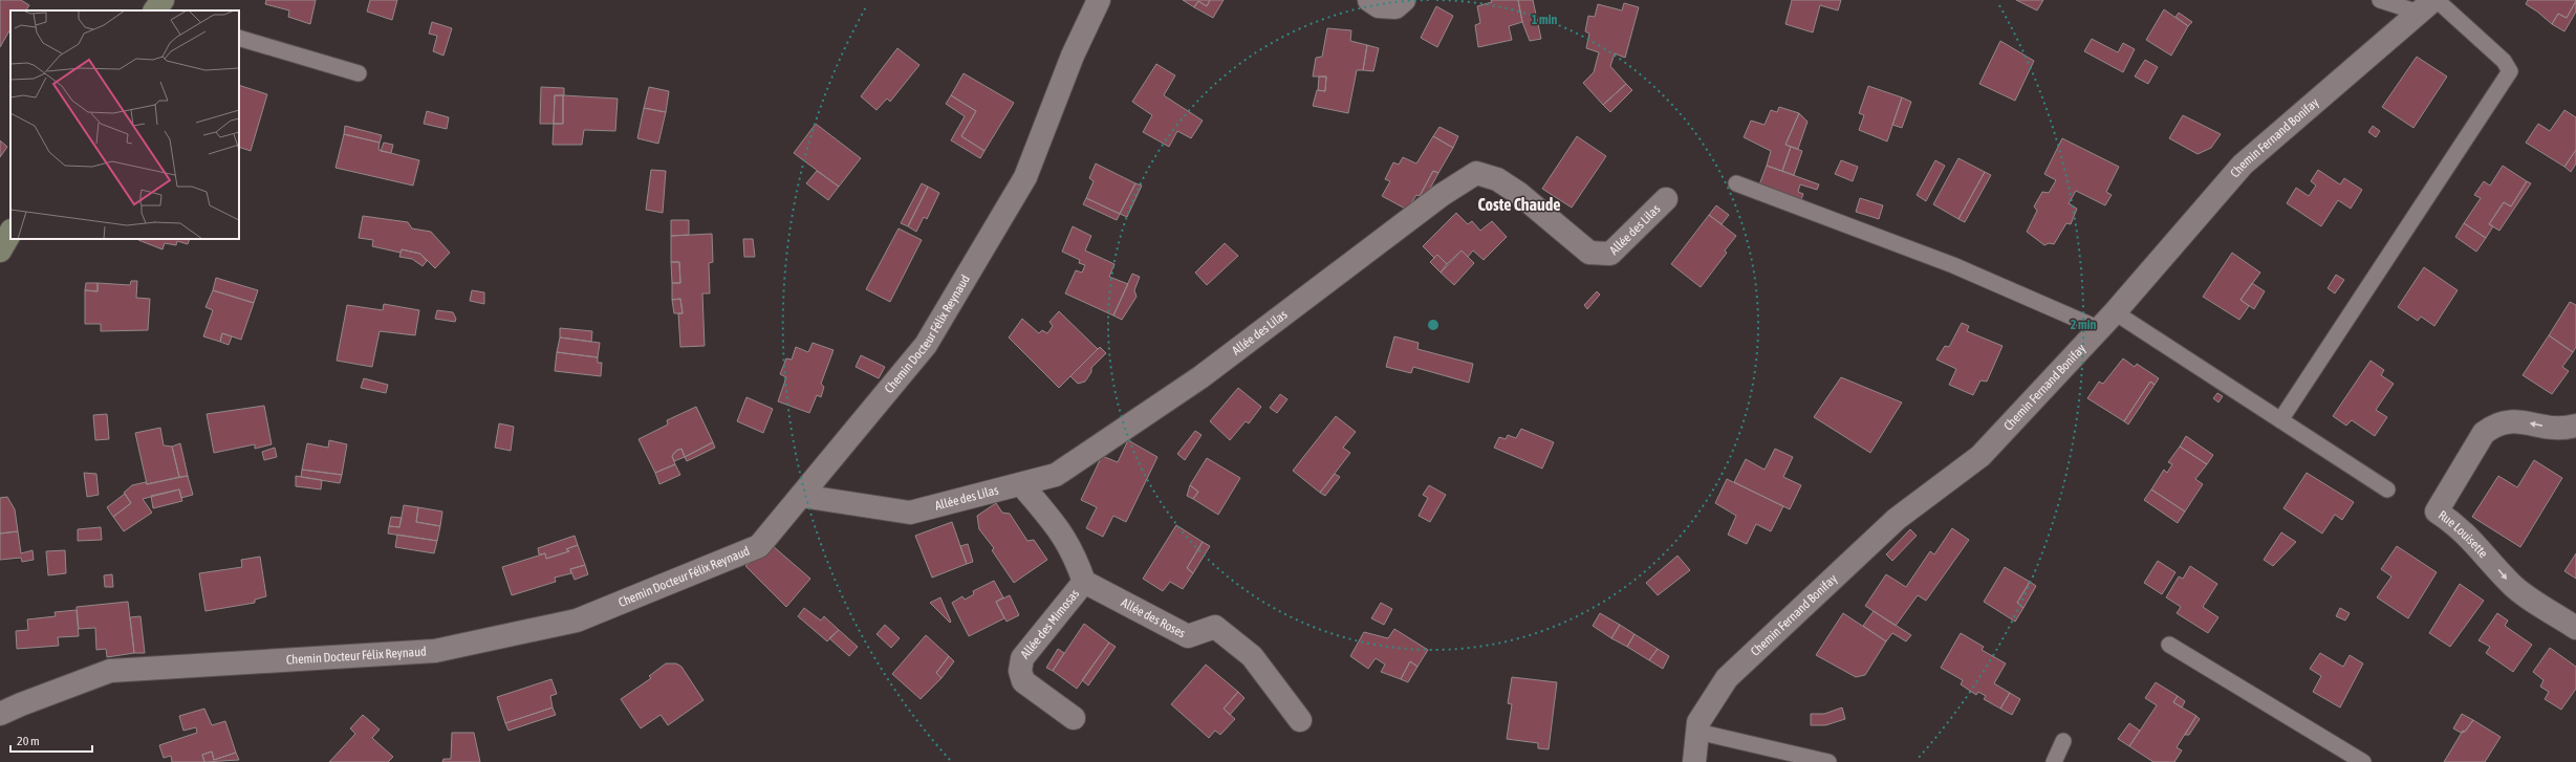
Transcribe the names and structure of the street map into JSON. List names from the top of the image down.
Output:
{
  "streets": {
    "street": [
      "Chemin Fernand Bonifay",
      "Allée des Lilas",
      "Chemin Docteur Félix Reynaud",
      "Rue Louisette",
      "Allée des Roses",
      "Allée des Mimosas"
    ]
  },
  "crossings": [
    ["Allée des Lilas", "Chemin Docteur Félix Reynaud"],
    ["Allée des Roses", "Allée des Mimosas"]
  ],
  "districts": ["Coste Chaude"],
  "scale_bar": "20 m",
  "rings": ["1 min", "2 min"]
}
